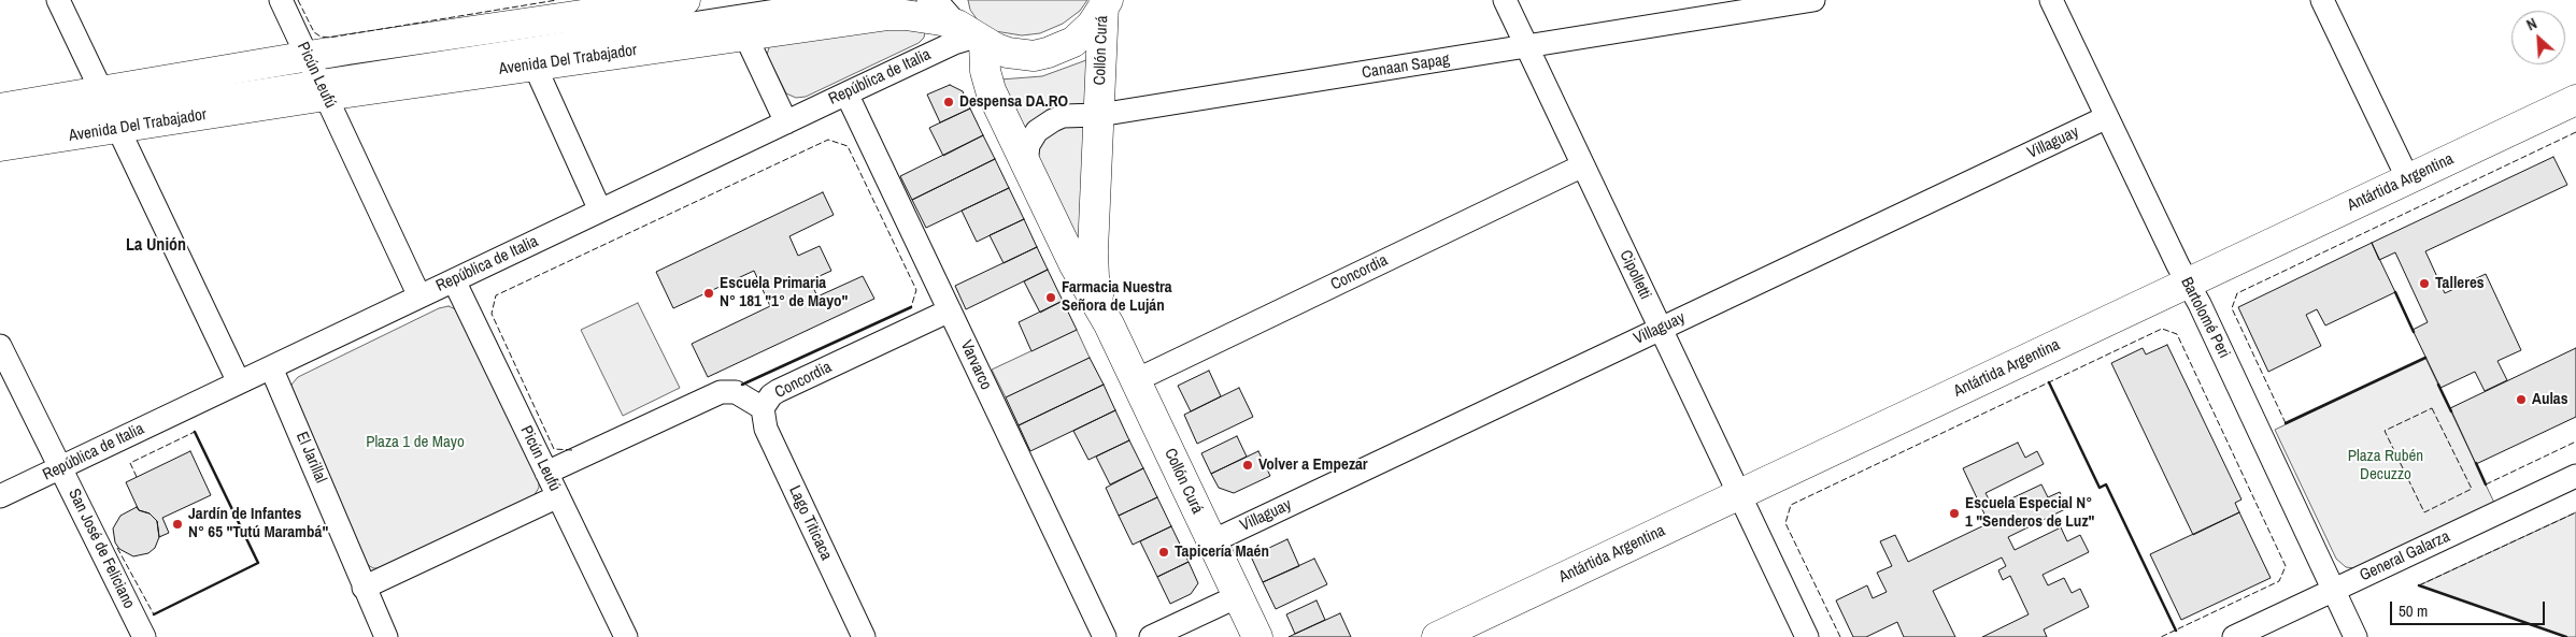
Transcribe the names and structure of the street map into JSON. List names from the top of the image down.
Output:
{
  "streets": {
    "main road": ["Collón Curá", "Avenida Del Trabajador", "Antártida Argentina"],
    "street": [
      "Canaan Sapag",
      "Picún Leufú",
      "República de Italia",
      "Villaguay",
      "Concordia",
      "Cipolletti",
      "Bartolomé Peri",
      "Varvarco",
      "El Jarillal",
      "Lago Titicaca",
      "San José de Feliciano",
      "General Galarza"
    ]
  },
  "crossings": [
    ["Collón Curá", "Avenida Del Trabajador"],
    ["Collón Curá", "Canaan Sapag"],
    ["Collón Curá", "República de Italia"],
    ["Collón Curá", "Villaguay"],
    ["Collón Curá", "Concordia"],
    ["Avenida Del Trabajador", "Picún Leufú"],
    ["Avenida Del Trabajador", "República de Italia"],
    ["Canaan Sapag", "Cipolletti"],
    ["Picún Leufú", "República de Italia"],
    ["Picún Leufú", "Concordia"],
    ["República de Italia", "Varvarco"],
    ["República de Italia", "El Jarillal"],
    ["República de Italia", "San José de Feliciano"],
    ["Villaguay", "Cipolletti"],
    ["Villaguay", "Bartolomé Peri"],
    ["Antártida Argentina", "Cipolletti"],
    ["Antártida Argentina", "Bartolomé Peri"],
    ["Concordia", "Cipolletti"],
    ["Concordia", "Varvarco"],
    ["Concordia", "Lago Titicaca"],
    ["Bartolomé Peri", "General Galarza"]
  ],
  "districts": ["La Unión"],
  "parks": ["Plaza 1 de Mayo", "Plaza Rubén Decuzzo"],
  "places": [
    "Despensa DA.RO",
    "Talleres",
    "Escuela Primaria N° 181 \"1° de Mayo\"",
    "Farmacia Nuestra Señora de Luján",
    "Aulas",
    "Volver a Empezar",
    "Escuela Especial N° 1 \"Senderos de Luz\"",
    "Jardín de Infantes N° 65 \"Tutú Marambá\"",
    "Tapicería Maén"
  ],
  "scale_bar": "50 m",
  "north": "top left"
}
